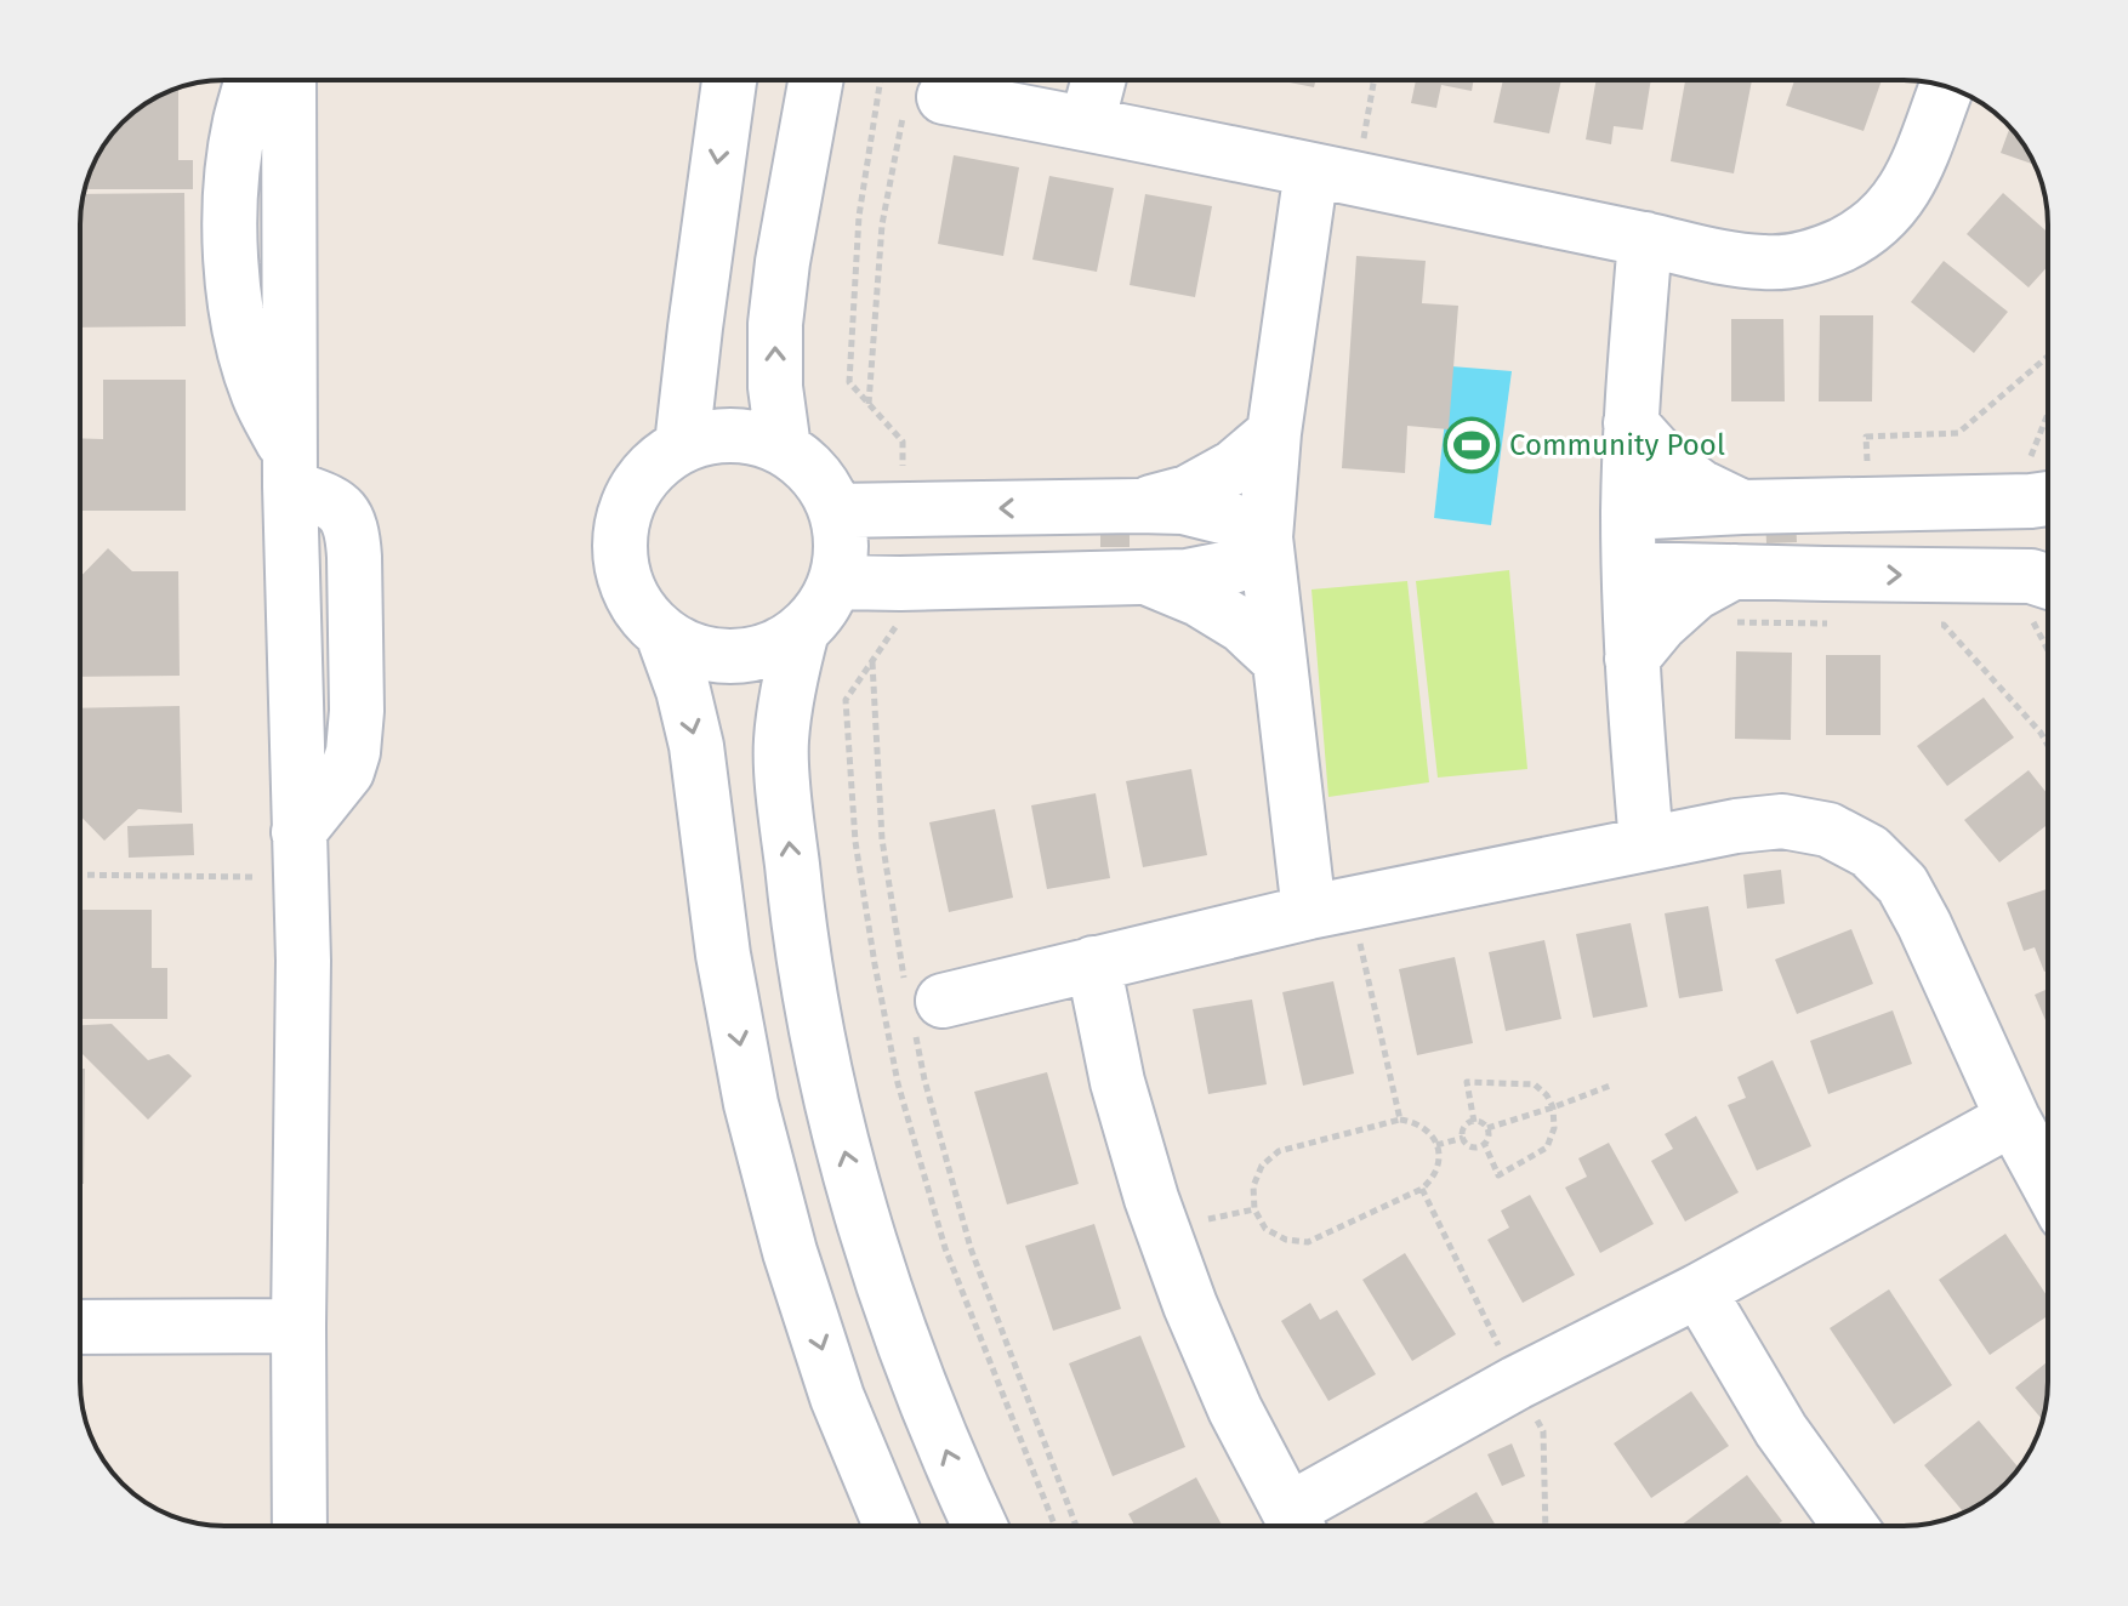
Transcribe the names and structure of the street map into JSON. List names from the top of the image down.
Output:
{
  "places": {
    "sports": ["Community Pool"]
  }
}
